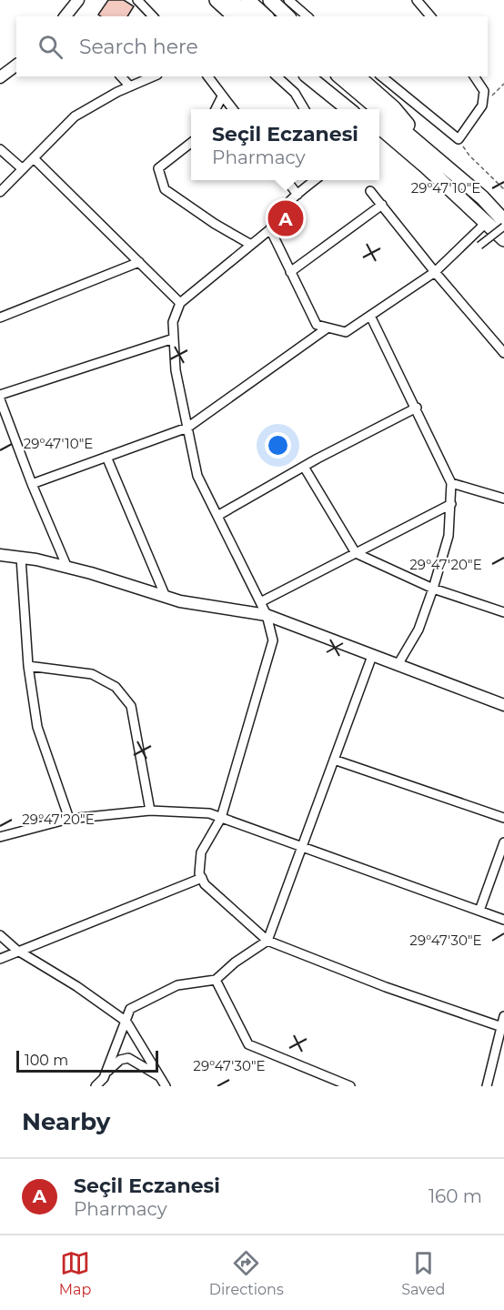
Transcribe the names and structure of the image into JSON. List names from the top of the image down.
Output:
{
  "scale_bar": "100 m",
  "page": {
    "search": "Search here",
    "popup": ["Seçil Eczanesi", "Pharmacy"],
    "pins": "A",
    "scale": "100 m",
    "heading": "Nearby",
    "list": [
      {
        "mark": "A",
        "name": "Seçil Eczanesi",
        "note": "Pharmacy",
        "value": "160 m"
      }
    ],
    "nav": ["Map", "Directions", "Saved"]
  },
  "coordinates": ["29°47'10\"E", "29°47'20\"E", "29°47'30\"E"]
}
